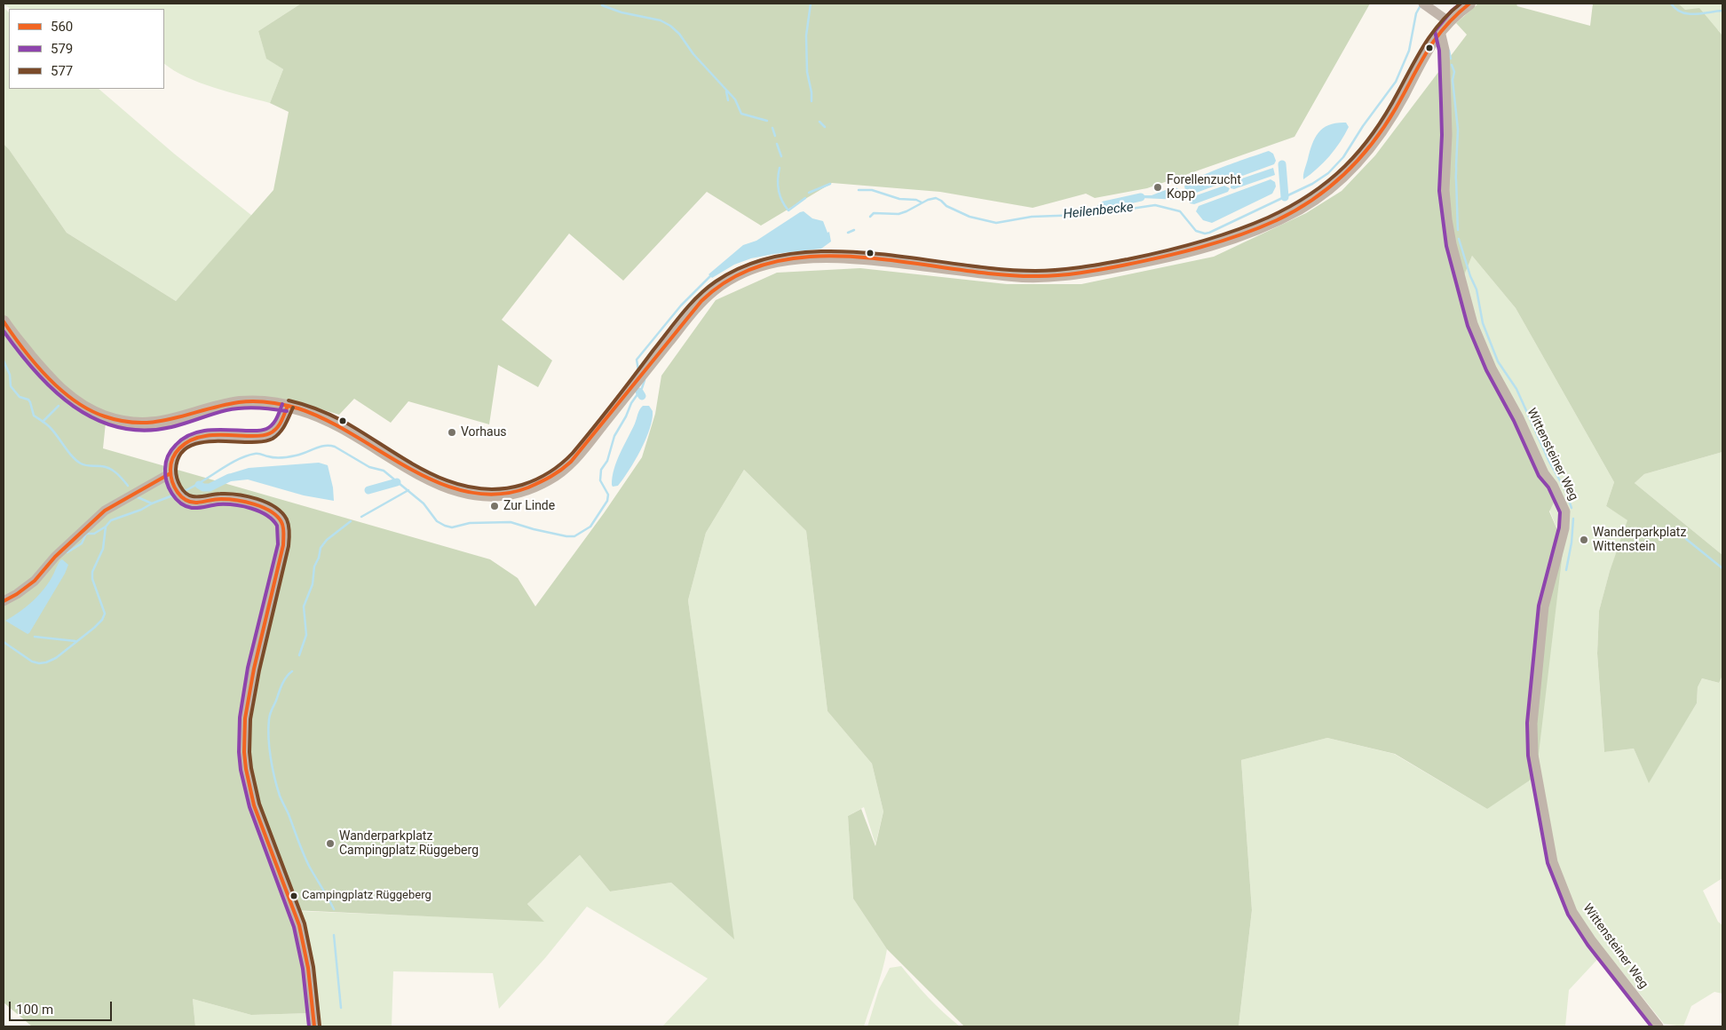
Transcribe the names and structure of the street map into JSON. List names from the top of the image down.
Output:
{
  "streets": {
    "street": ["Wittensteiner Weg"]
  },
  "water": ["Heilenbecke"],
  "places": [
    "Forellenzucht Kopp",
    "Vorhaus",
    "Zur Linde",
    "Wanderparkplatz Wittenstein",
    "Wanderparkplatz Campingplatz Rüggeberg",
    "Campingplatz Rüggeberg"
  ],
  "lines": ["transit line 560", "transit line 579", "transit line 577"],
  "legend": ["560", "579", "577"],
  "scale_bar": "100 m"
}
